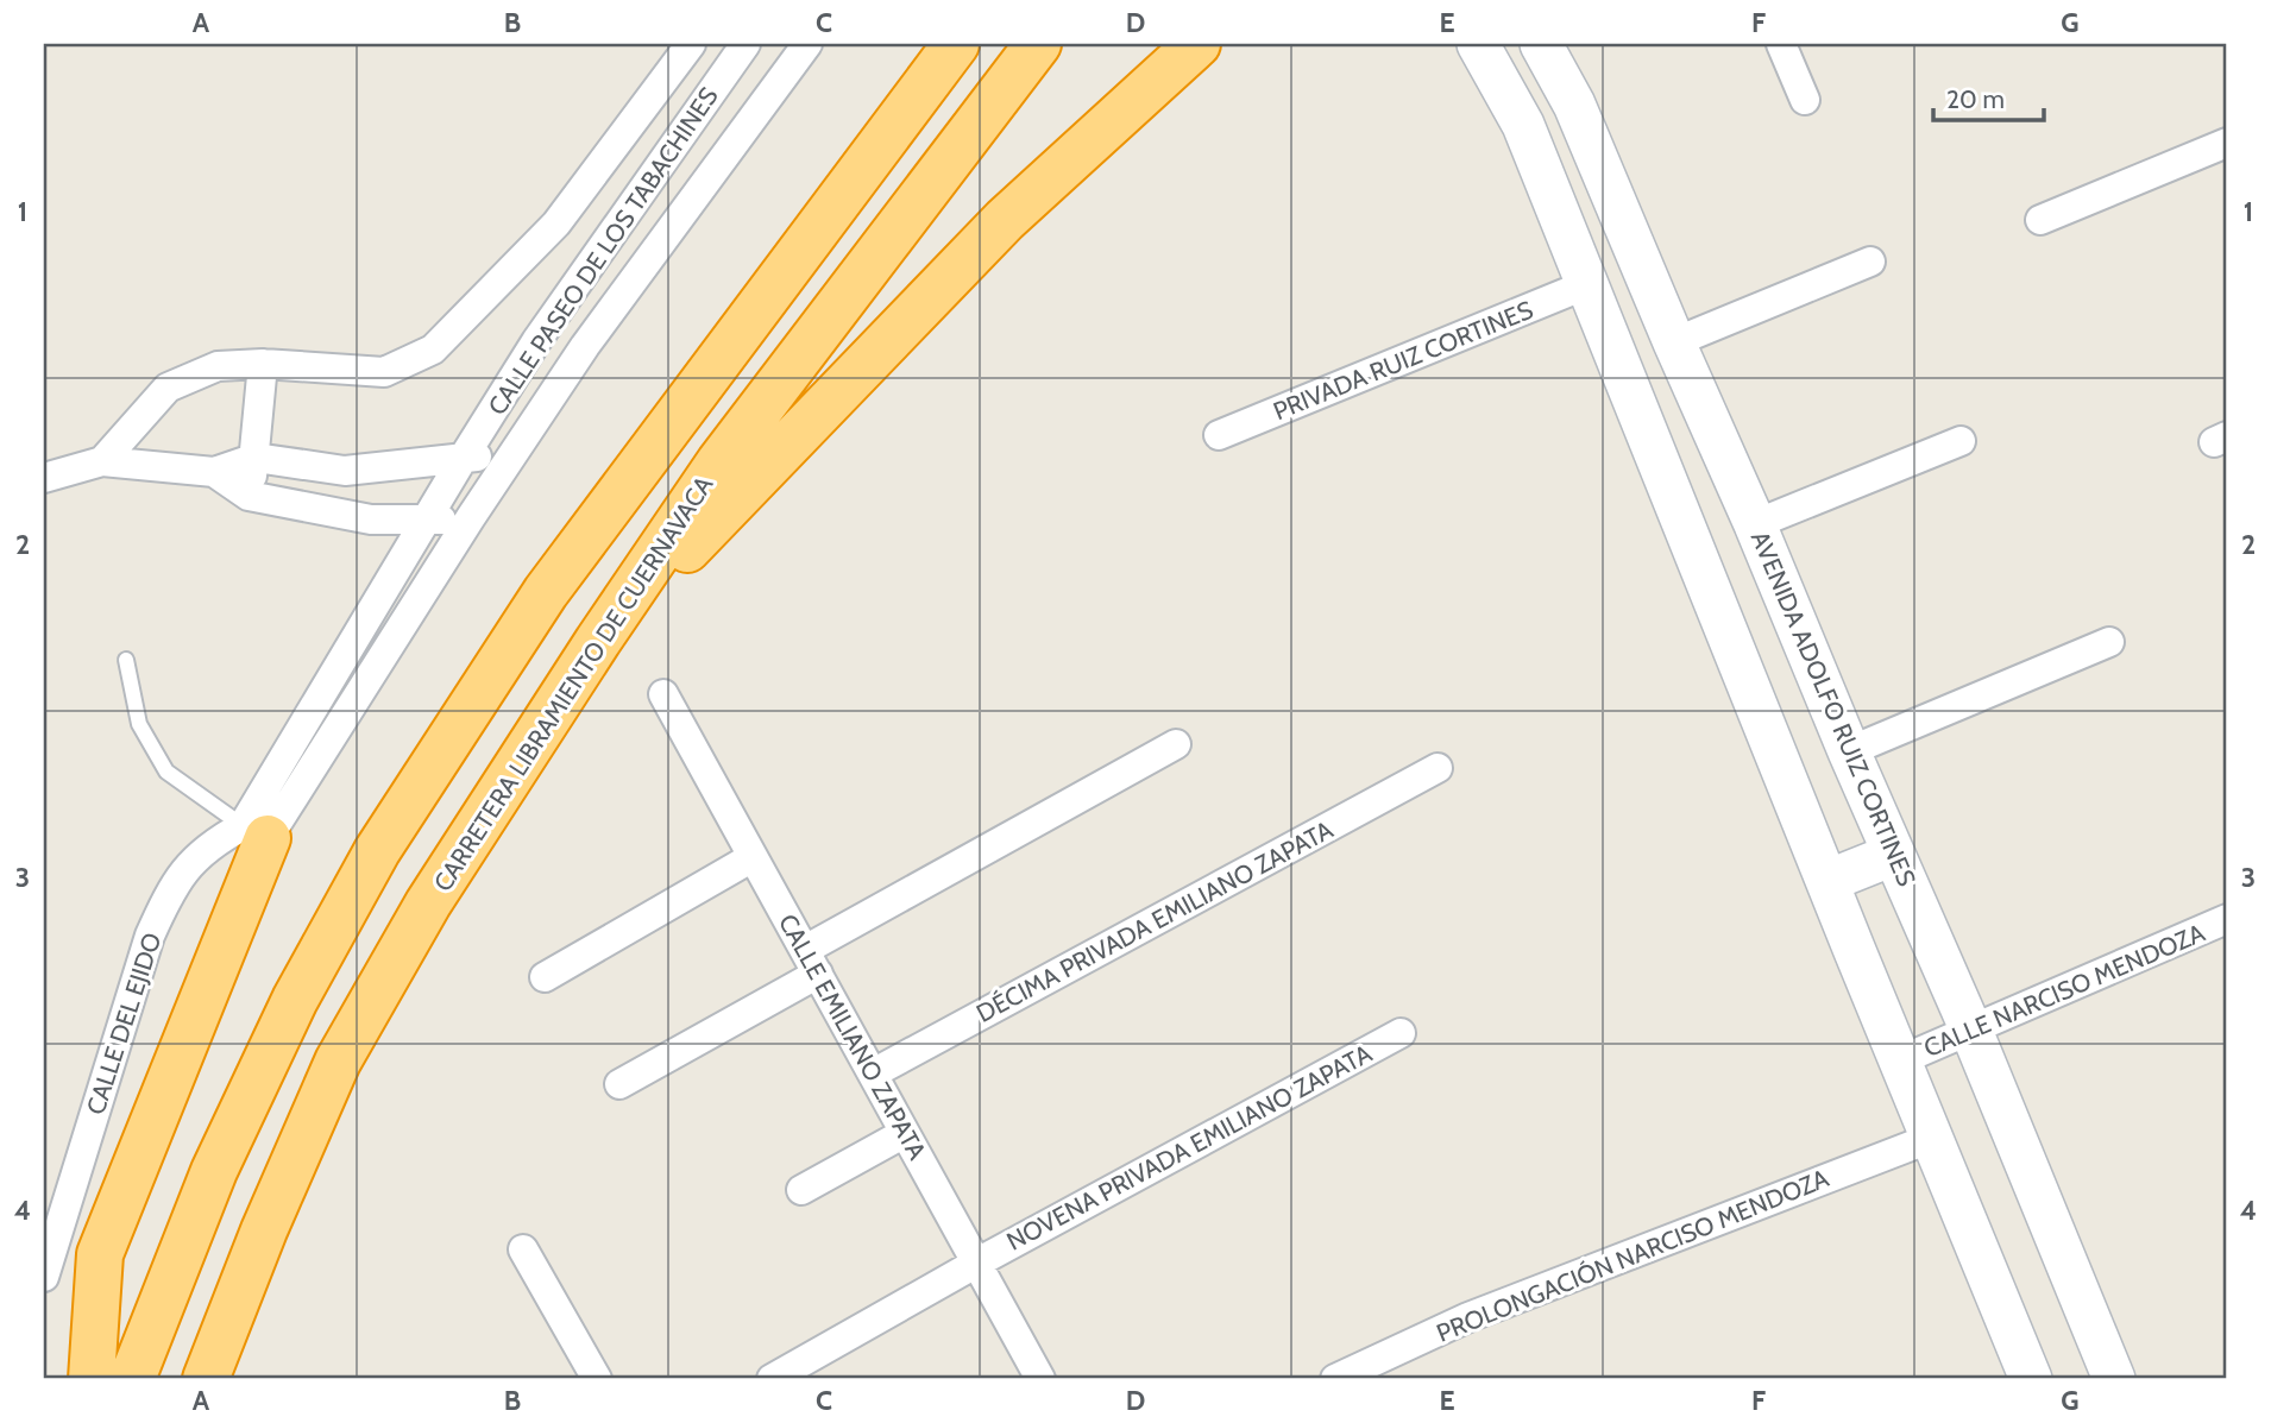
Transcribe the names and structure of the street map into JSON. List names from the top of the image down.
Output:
{
  "streets": {
    "highway": ["CARRETERA LIBRAMIENTO DE CUERNAVACA"],
    "street": [
      "CALLE PASEO DE LOS TABACHINES",
      "PRIVADA RUIZ CORTINES",
      "AVENIDA ADOLFO RUIZ CORTINES",
      "DÉCIMA PRIVADA EMILIANO ZAPATA",
      "CALLE NARCISO MENDOZA",
      "CALLE DEL EJIDO",
      "CALLE EMILIANO ZAPATA",
      "NOVENA PRIVADA EMILIANO ZAPATA",
      "PROLONGACIÓN NARCISO MENDOZA"
    ]
  },
  "crossings": [
    ["CALLE PASEO DE LOS TABACHINES", "CALLE DEL EJIDO"],
    ["AVENIDA ADOLFO RUIZ CORTINES", "CALLE NARCISO MENDOZA"],
    ["DÉCIMA PRIVADA EMILIANO ZAPATA", "CALLE EMILIANO ZAPATA"],
    ["CALLE EMILIANO ZAPATA", "NOVENA PRIVADA EMILIANO ZAPATA"]
  ],
  "scale_bar": "20 m",
  "grid": {
    "columns": [
      "A",
      "B",
      "C",
      "D",
      "E",
      "F",
      "G"
    ],
    "rows": [
      "1",
      "2",
      "3",
      "4"
    ]
  }
}
